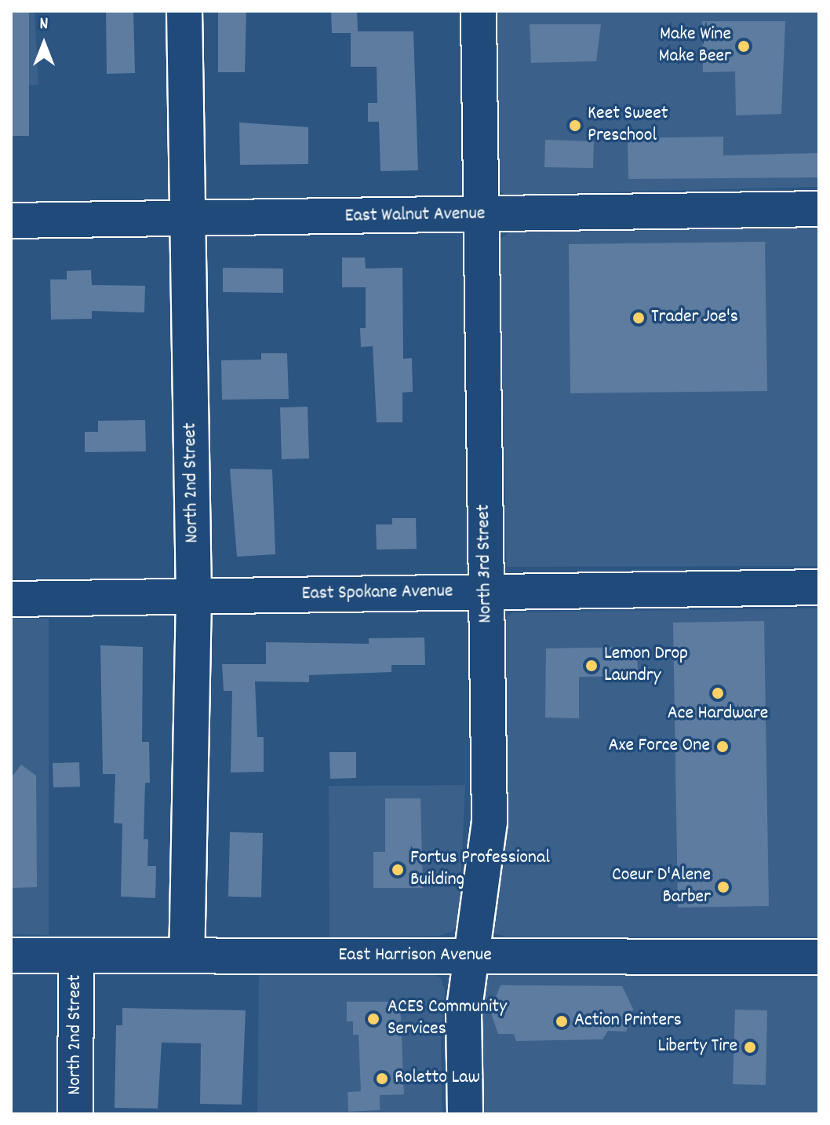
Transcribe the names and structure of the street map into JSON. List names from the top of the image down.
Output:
{
  "streets": {
    "street": [
      "East Walnut Avenue",
      "North 2nd Street",
      "North 3rd Street",
      "East Spokane Avenue",
      "East Harrison Avenue"
    ]
  },
  "crossings": [
    ["East Walnut Avenue", "North 2nd Street"],
    ["East Walnut Avenue", "North 3rd Street"],
    ["North 2nd Street", "East Spokane Avenue"],
    ["North 2nd Street", "East Harrison Avenue"],
    ["North 3rd Street", "East Spokane Avenue"],
    ["North 3rd Street", "East Harrison Avenue"]
  ],
  "places": [
    "Make Wine Make Beer",
    "Keet Sweet Preschool",
    "Trader Joe's",
    "Lemon Drop Laundry",
    "Ace Hardware",
    "Axe Force One",
    "Fortus Professional Building",
    "Coeur D'Alene Barber",
    "ACES Community Services",
    "Action Printers",
    "Liberty Tire",
    "Roletto Law"
  ],
  "north": "top"
}
